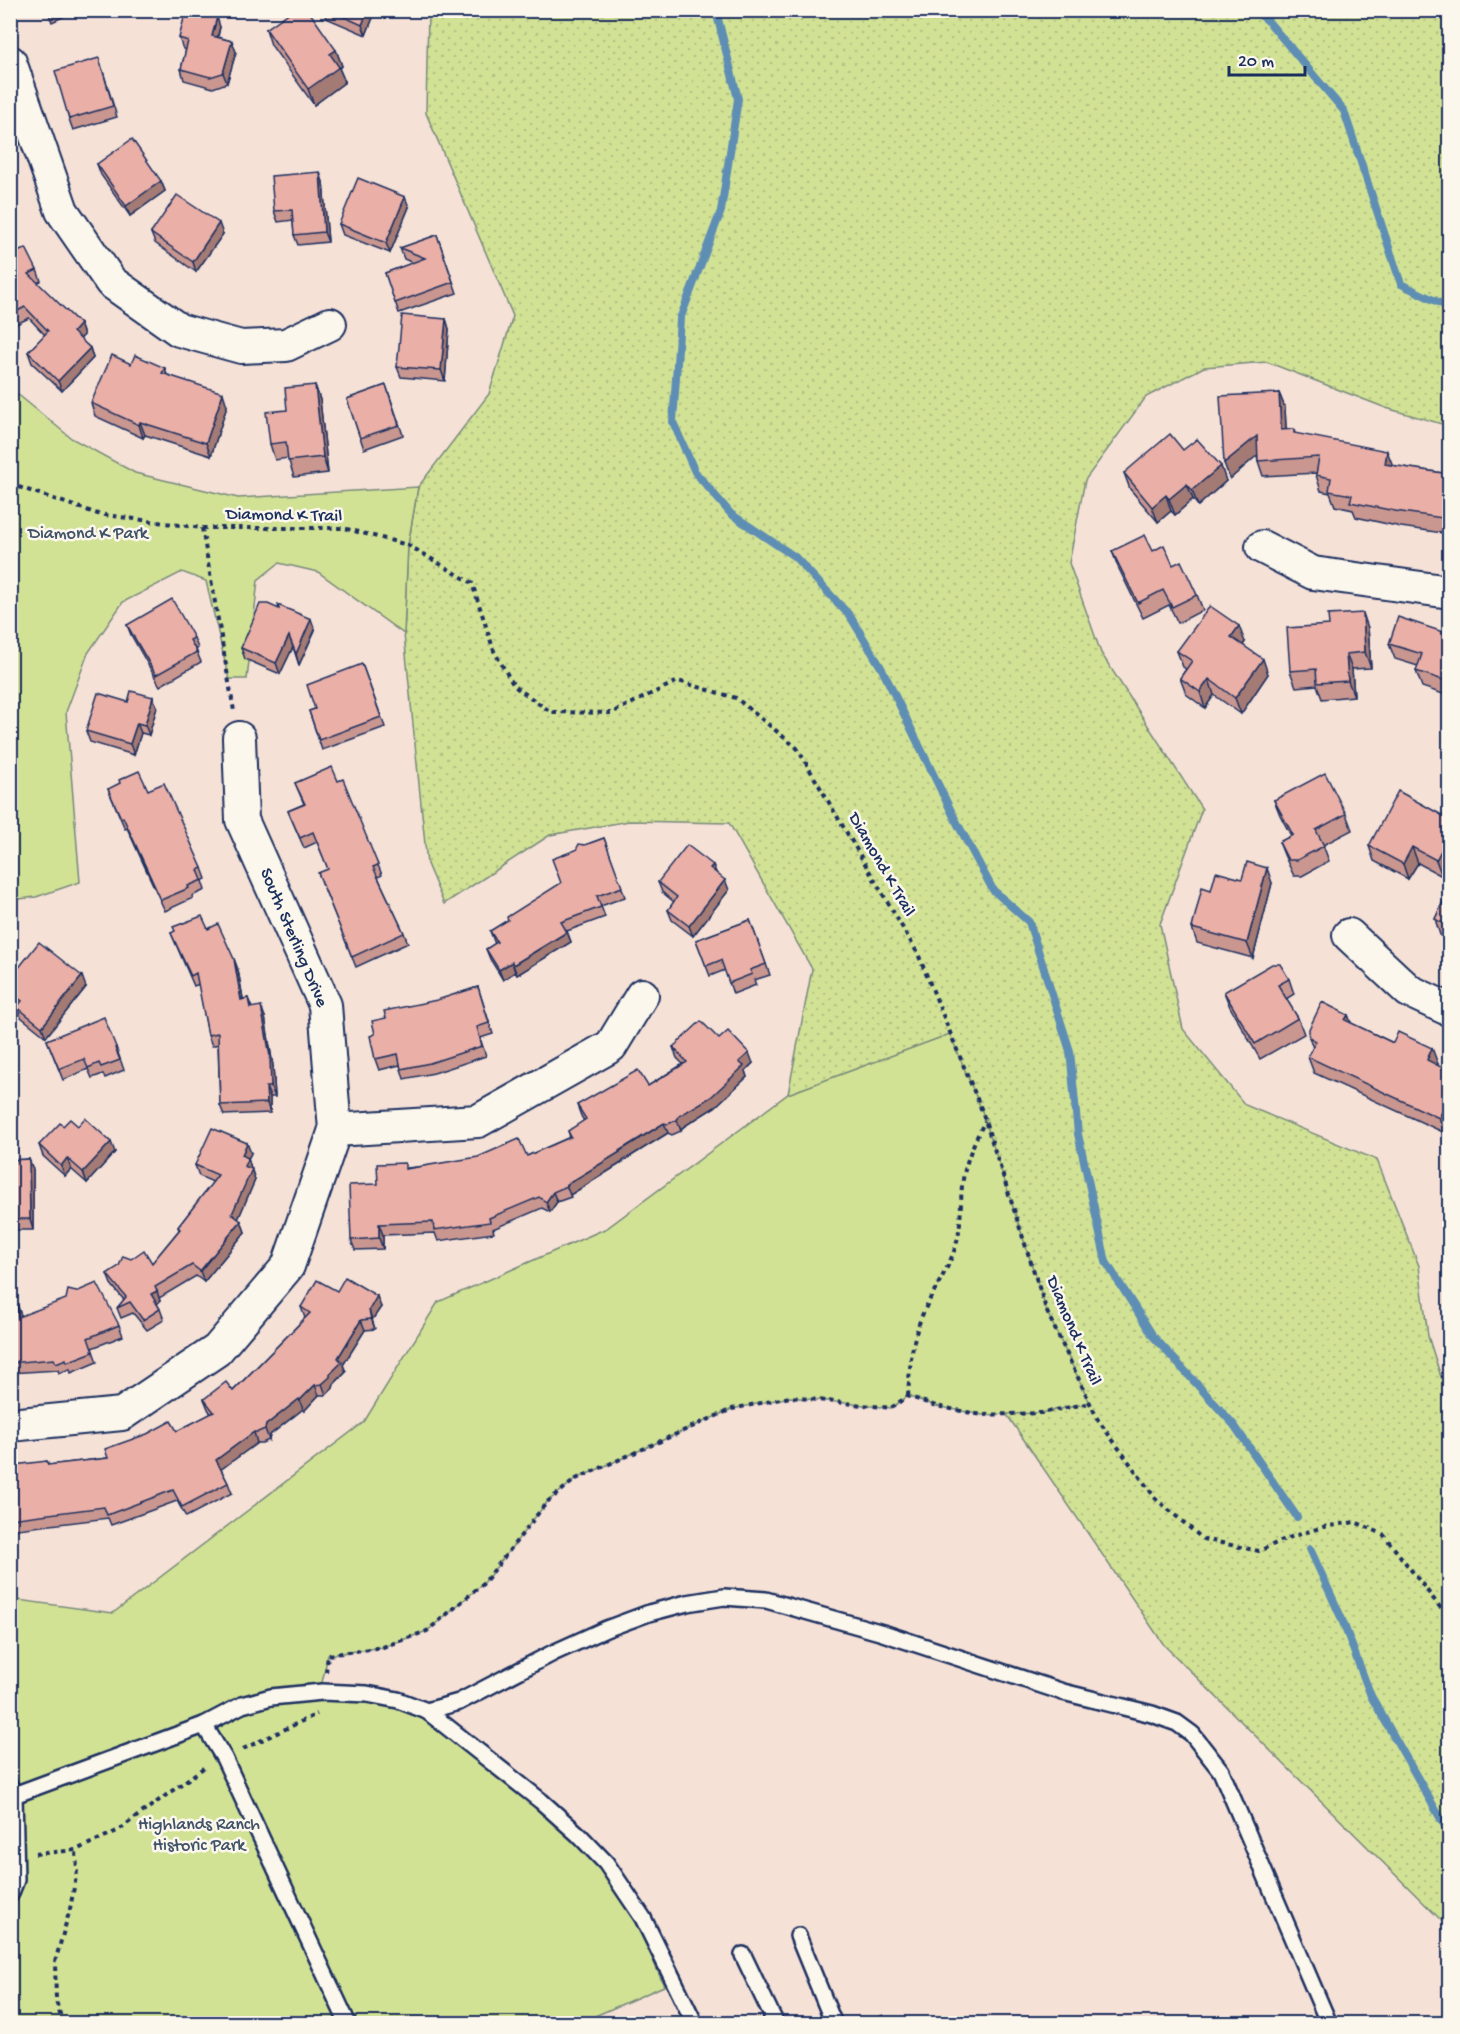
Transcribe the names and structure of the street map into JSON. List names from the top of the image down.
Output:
{
  "streets": {
    "street": ["South Sterling Drive"],
    "path": ["Diamond K Trail"]
  },
  "parks": ["Diamond K Park", "Highlands Ranch Historic Park"],
  "scale_bar": "20 m"
}
